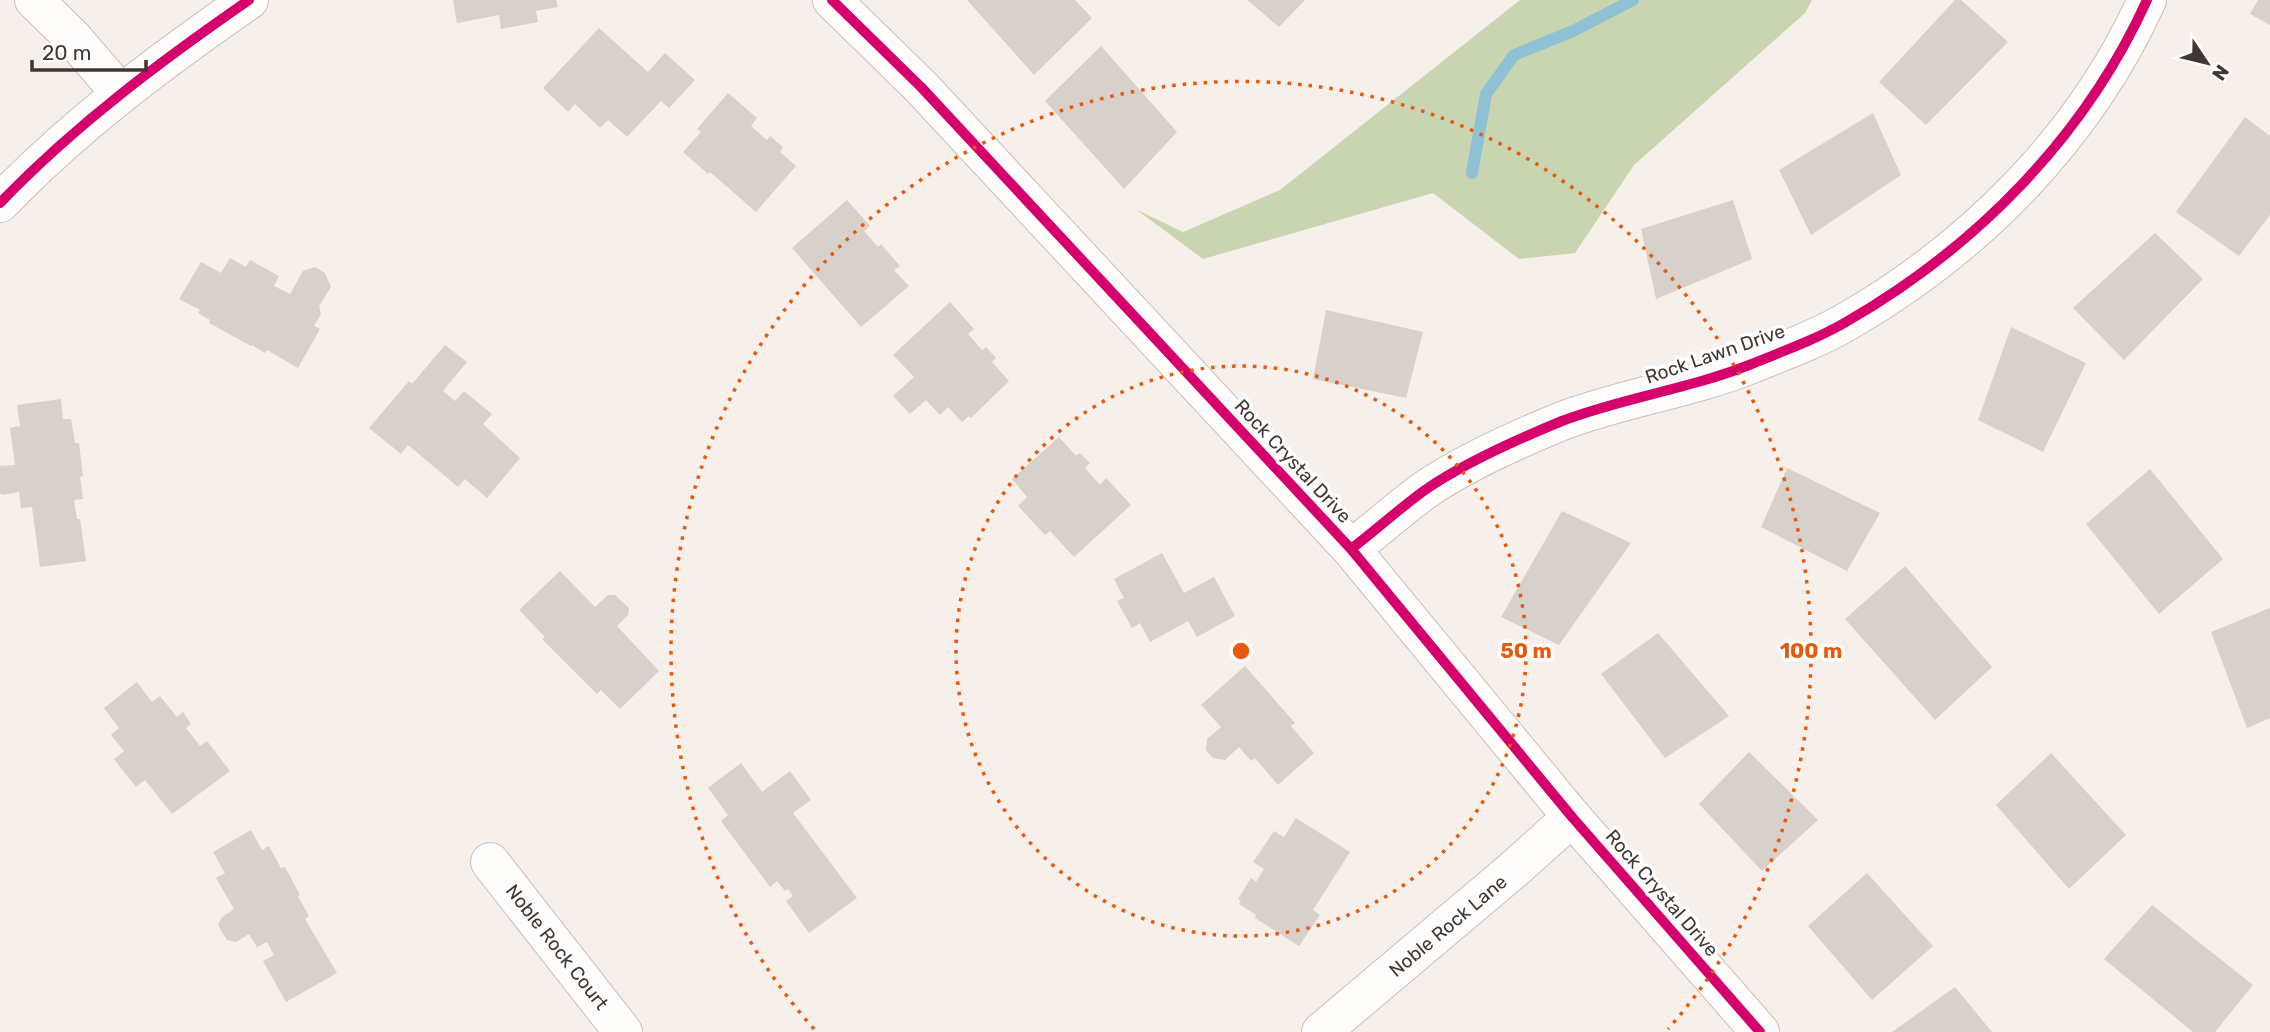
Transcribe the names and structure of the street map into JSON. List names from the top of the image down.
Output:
{
  "streets": {
    "street": [
      "Rock Lawn Drive",
      "Rock Crystal Drive",
      "Noble Rock Lane",
      "Noble Rock Court"
    ]
  },
  "crossings": [
    ["Rock Lawn Drive", "Rock Crystal Drive"],
    ["Rock Crystal Drive", "Noble Rock Lane"]
  ],
  "scale_bar": "20 m",
  "north": "bottom right",
  "rings": ["50 m", "100 m"]
}
